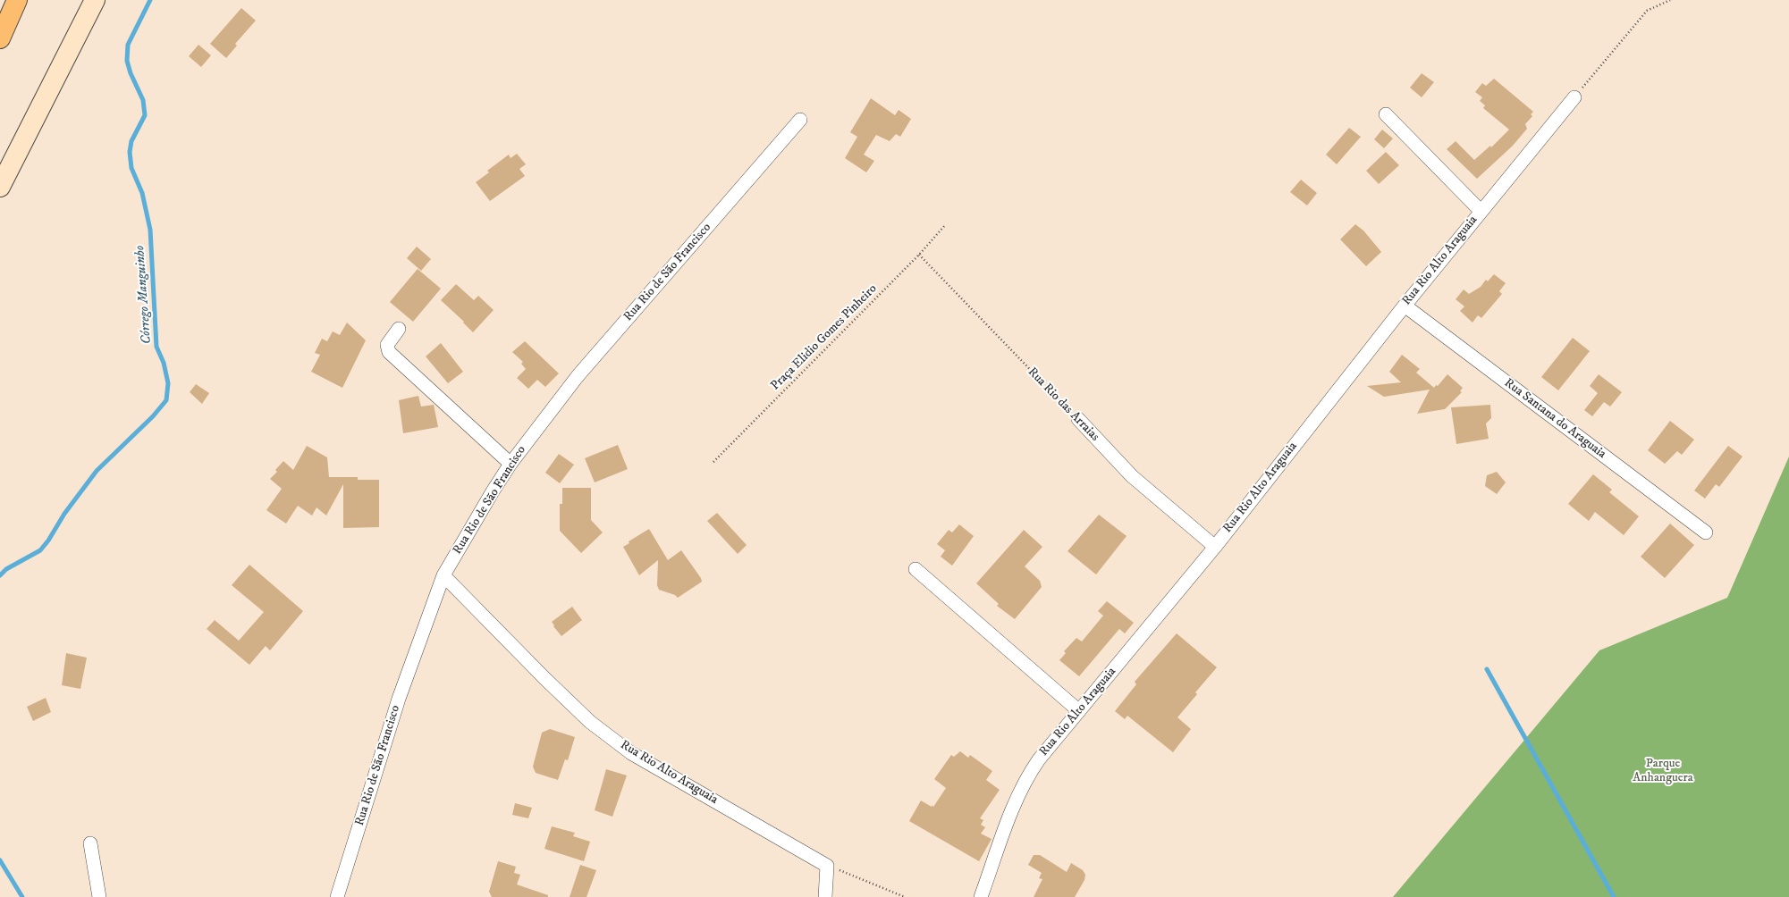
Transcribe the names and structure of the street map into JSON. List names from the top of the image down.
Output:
{
  "streets": {
    "street": [
      "Rua Rio Alto Araguaia",
      "Rua Rio de São Francisco",
      "Rua Rio das Arraias",
      "Rua Santana do Araguaia"
    ],
    "path": ["Praça Elidio Gomes Pinheiro"]
  },
  "crossings": [
    ["Rua Rio Alto Araguaia", "Rua Rio de São Francisco"],
    ["Rua Rio Alto Araguaia", "Rua Rio das Arraias"],
    ["Rua Rio Alto Araguaia", "Rua Santana do Araguaia"],
    ["Praça Elidio Gomes Pinheiro", "Rua Rio das Arraias"]
  ],
  "water": ["Córrego Manguinho"],
  "parks": ["Parque Anhanguera"]
}
